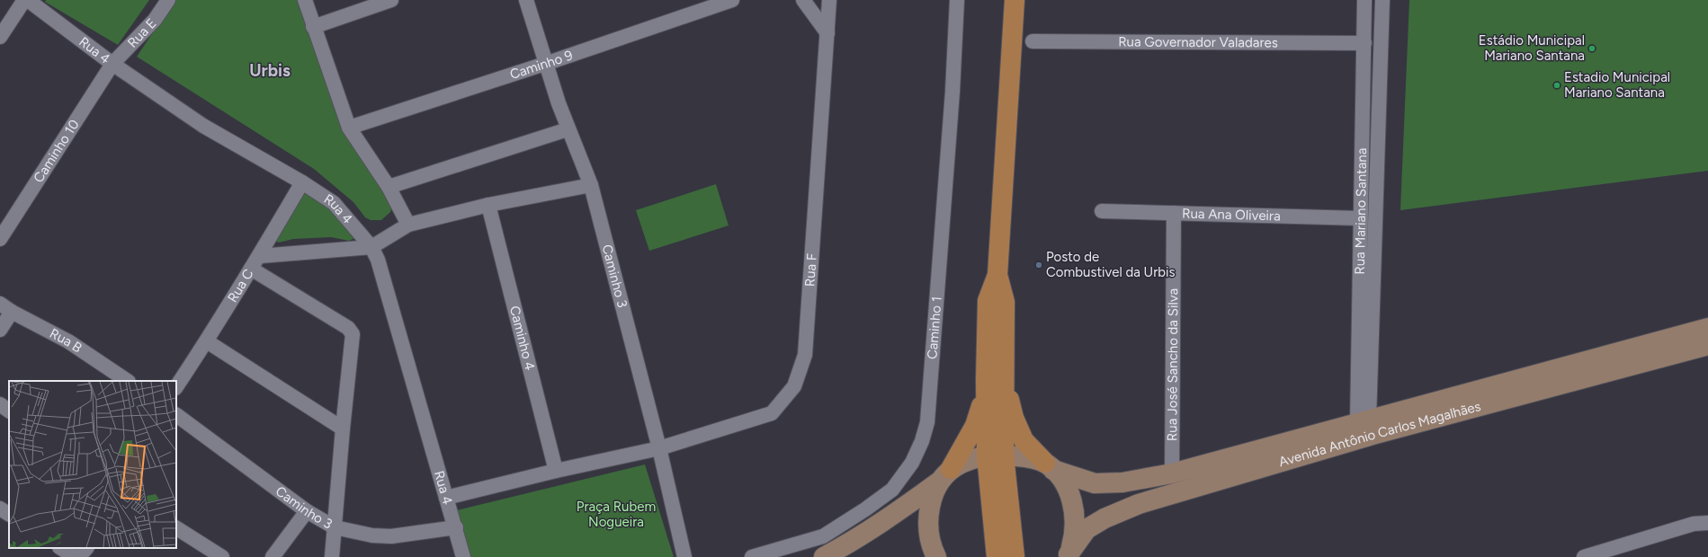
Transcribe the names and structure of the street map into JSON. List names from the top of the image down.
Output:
{
  "streets": {
    "main road": ["Avenida Antônio Carlos Magalhães"],
    "street": [
      "Rua E",
      "Rua Governador Valadares",
      "Rua 4",
      "Caminho 9",
      "Caminho 10",
      "Rua Mariano Santana",
      "Rua Ana Oliveira",
      "Rua F",
      "Caminho 3",
      "Rua C",
      "Caminho 1",
      "Caminho 4",
      "Rua B",
      "Rua José Sancho da Silva"
    ]
  },
  "crossings": [
    ["Rua E", "Rua 4"],
    ["Rua E", "Caminho 10"],
    ["Rua Governador Valadares", "Rua Mariano Santana"],
    ["Rua 4", "Caminho 10"],
    ["Rua 4", "Caminho 3"],
    ["Rua 4", "Rua C"],
    ["Caminho 9", "Caminho 3"],
    ["Rua Mariano Santana", "Rua Ana Oliveira"],
    ["Rua Mariano Santana", "Avenida Antônio Carlos Magalhães"],
    ["Rua Ana Oliveira", "Rua José Sancho da Silva"],
    ["Rua F", "Caminho 3"],
    ["Rua José Sancho da Silva", "Avenida Antônio Carlos Magalhães"]
  ],
  "districts": ["Urbis"],
  "parks": ["Praça Rubem Nogueira"],
  "places": ["Estádio Municipal Mariano Santana", "Estadio Municipal Mariano Santana", "Posto de Combustivel da Urbis"]
}
